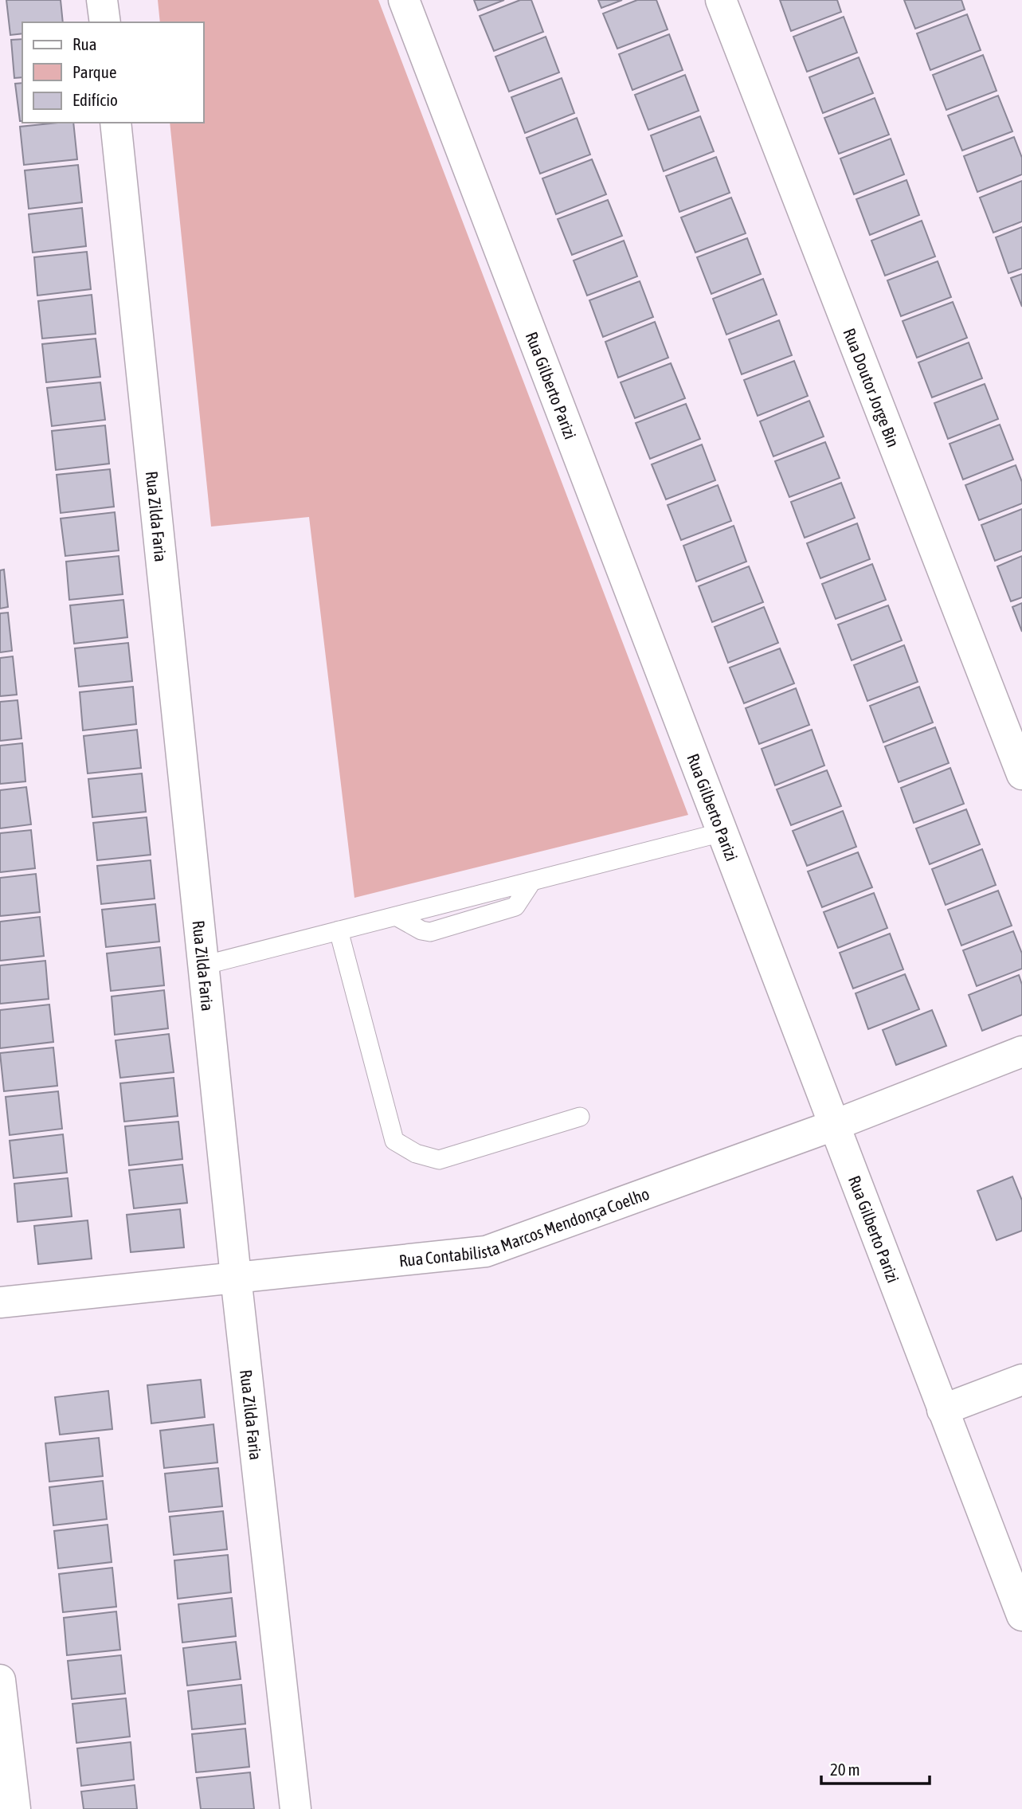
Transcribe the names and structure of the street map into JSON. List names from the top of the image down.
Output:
{
  "streets": {
    "street": [
      "Rua Gilberto Parizi",
      "Rua Doutor Jorge Bin",
      "Rua Zilda Faria",
      "Rua Contabilista Marcos Mendonça Coelho"
    ]
  },
  "crossings": [
    ["Rua Gilberto Parizi", "Rua Contabilista Marcos Mendonça Coelho"],
    ["Rua Zilda Faria", "Rua Contabilista Marcos Mendonça Coelho"]
  ],
  "legend": ["Rua", "Parque", "Edifício"],
  "scale_bar": "20 m"
}
